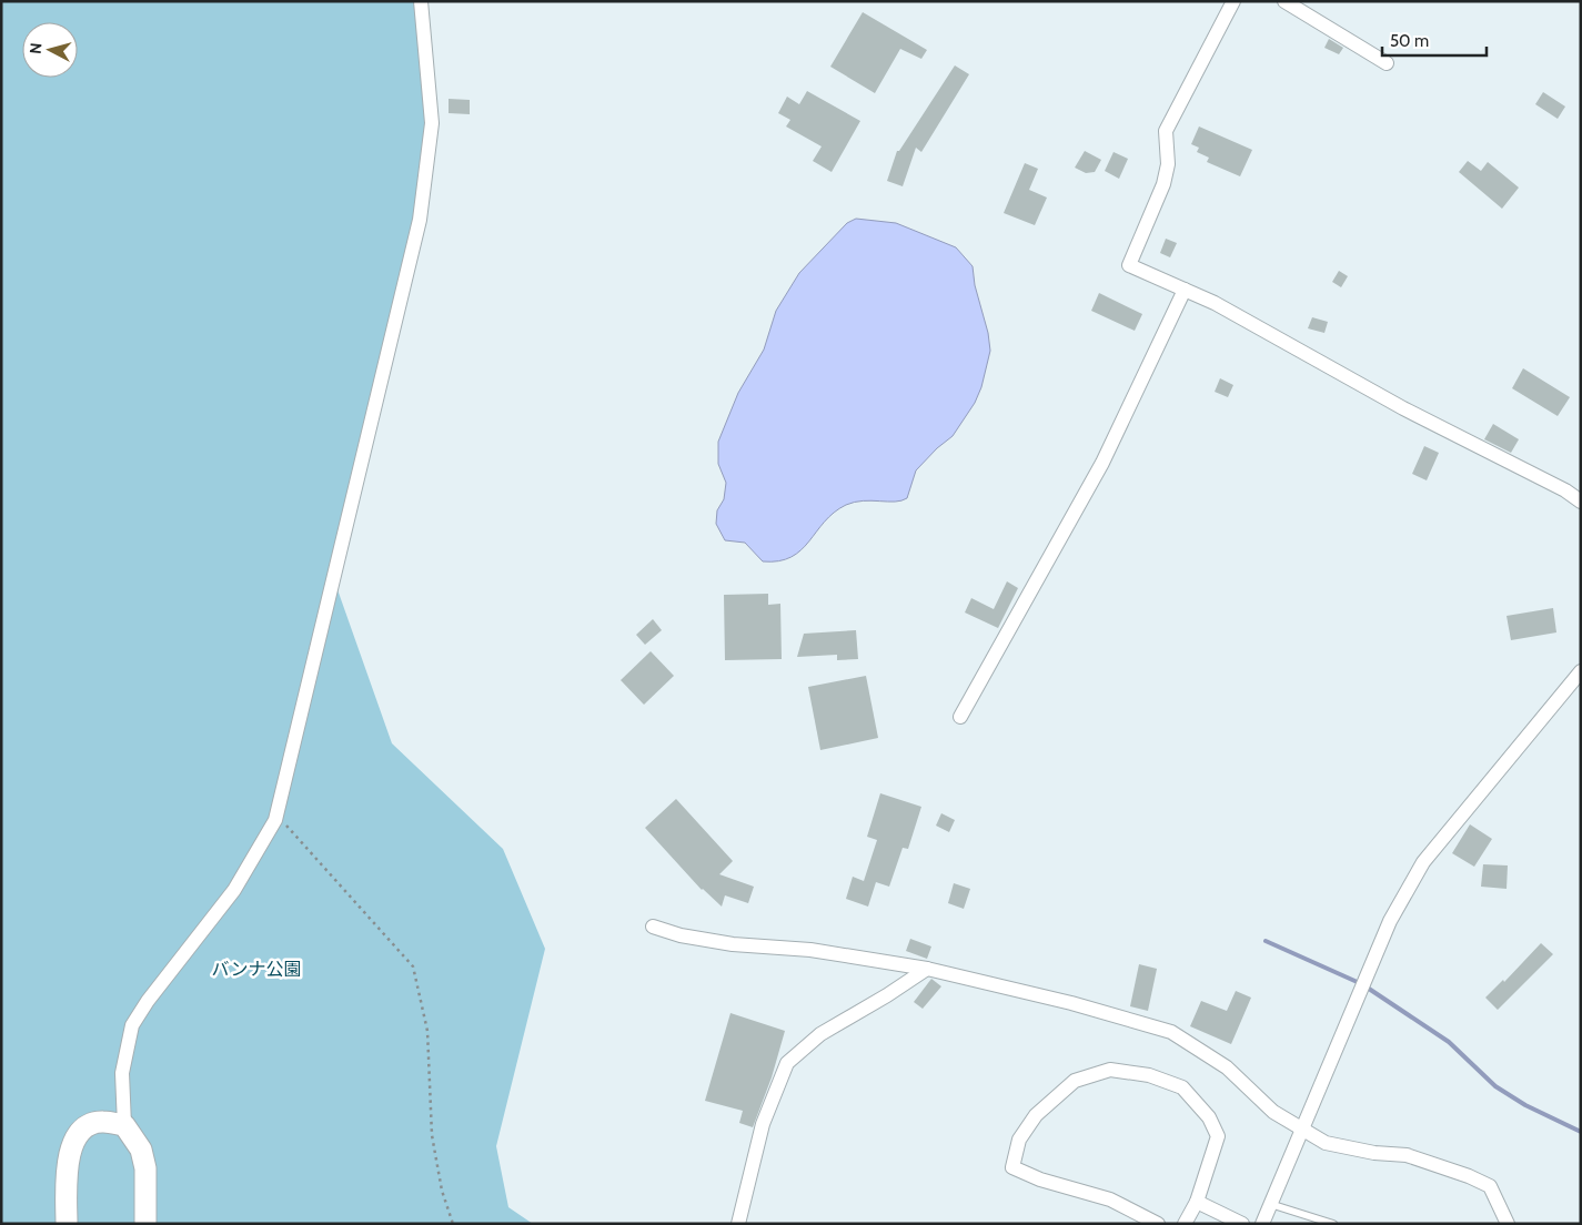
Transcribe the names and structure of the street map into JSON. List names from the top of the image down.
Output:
{
  "parks": ["バンナ公園"],
  "scale_bar": "50 m",
  "north": "left"
}
